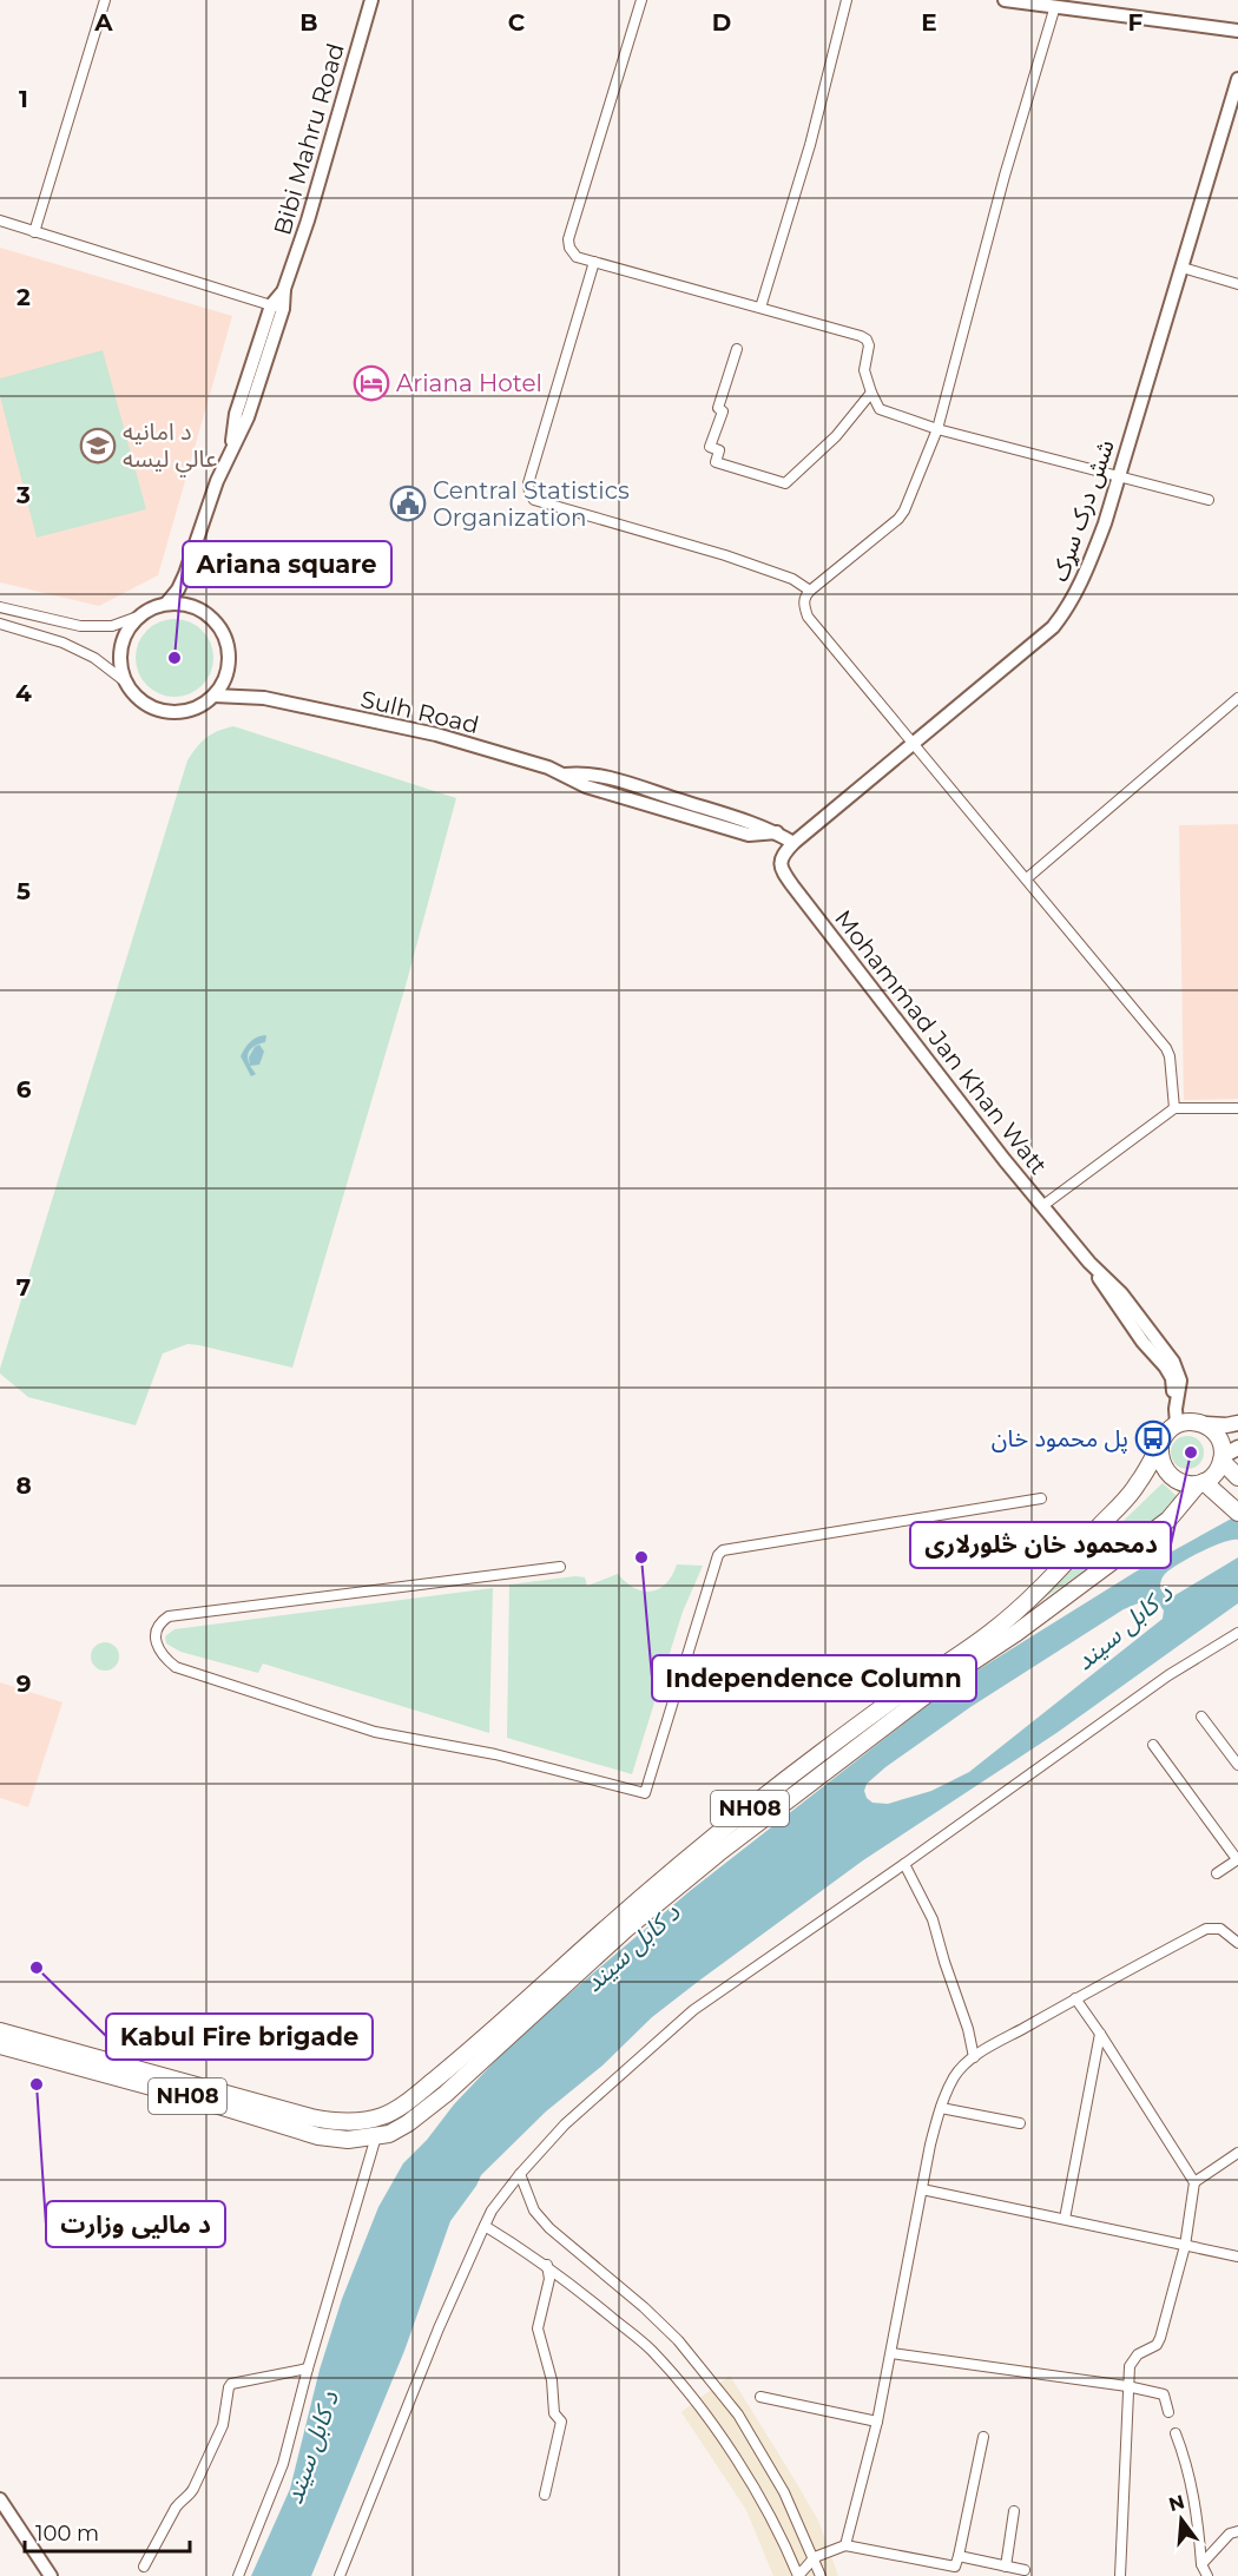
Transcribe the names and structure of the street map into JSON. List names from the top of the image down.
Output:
{
  "streets": {
    "highway": ["NH08"],
    "street": [
      "Bibi Mahru Road",
      "شش درک سړک",
      "Sulh Road",
      "Mohammad Jan Khan Watt"
    ]
  },
  "crossings": [
    ["شش درک سړک", "Sulh Road"],
    ["شش درک سړک", "Mohammad Jan Khan Watt"],
    ["Sulh Road", "Mohammad Jan Khan Watt"],
    ["Mohammad Jan Khan Watt", "NH08"]
  ],
  "water": ["د کابل سيند"],
  "places": {
    "hotel": ["Ariana Hotel"],
    "school or university": ["د امانیه عالي لیسه"],
    "public building": ["Central Statistics Organization"],
    "other": [
      "Ariana square",
      "دمحمود خان څلورلاری",
      "Independence Column",
      "Kabul Fire brigade",
      "د مالیی وزارت"
    ],
    "bus stop": ["پل محمود خان"]
  },
  "scale_bar": "100 m",
  "north": "top",
  "grid": {
    "columns": [
      "A",
      "B",
      "C",
      "D",
      "E",
      "F"
    ],
    "rows": [
      "1",
      "2",
      "3",
      "4",
      "5",
      "6",
      "7",
      "8",
      "9"
    ]
  }
}
